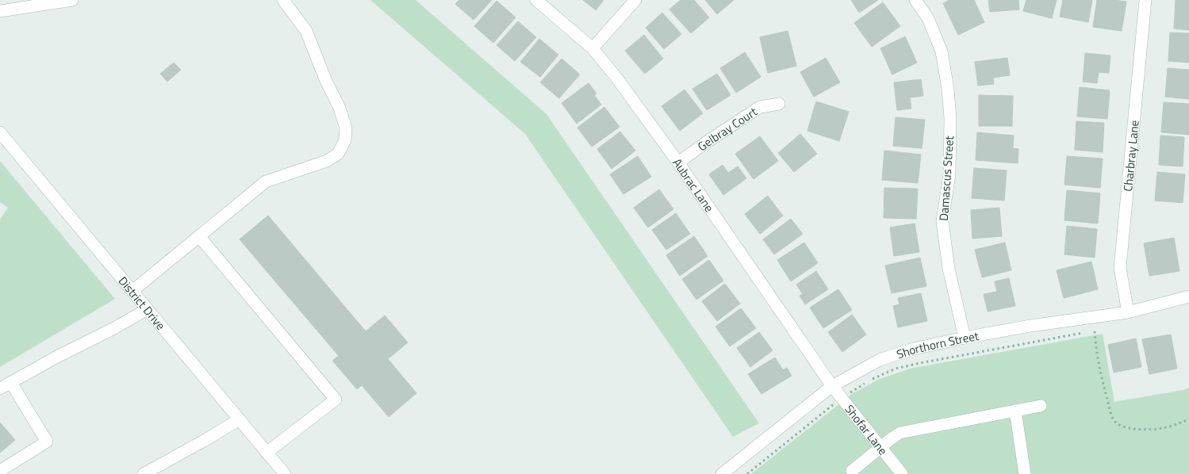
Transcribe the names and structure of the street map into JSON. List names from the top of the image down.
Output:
{
  "streets": {
    "street": [
      "Gelbray Court",
      "Charbray Lane",
      "Damascus Street",
      "Aubrac Lane",
      "District Drive",
      "Shorthorn Street",
      "Shofar Lane"
    ]
  },
  "crossings": [
    ["Gelbray Court", "Aubrac Lane"],
    ["Charbray Lane", "Shorthorn Street"],
    ["Damascus Street", "Shorthorn Street"],
    ["Aubrac Lane", "Shorthorn Street"],
    ["Aubrac Lane", "Shofar Lane"],
    ["Shorthorn Street", "Shofar Lane"]
  ]
}
